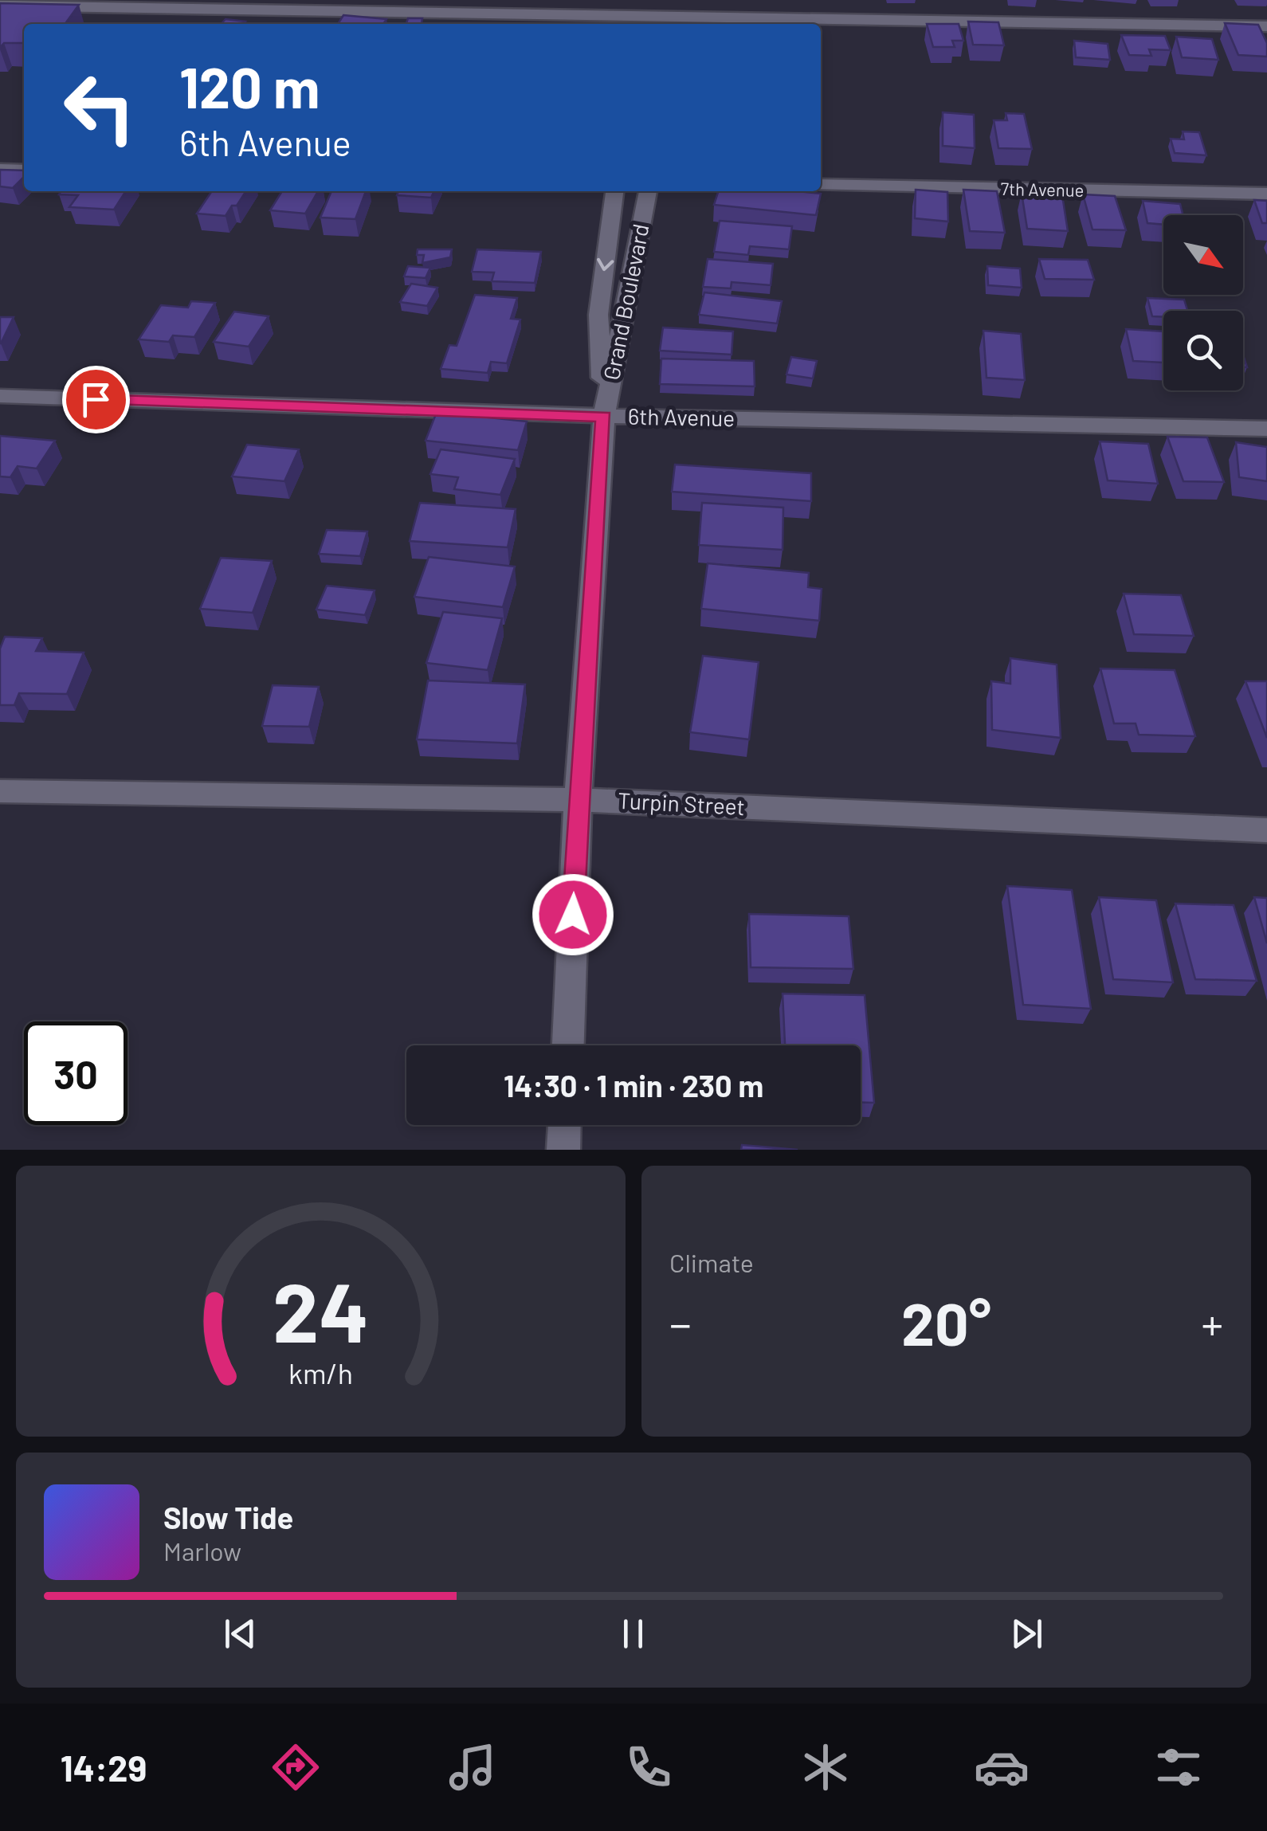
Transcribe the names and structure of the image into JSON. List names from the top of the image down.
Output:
{
  "streets": {
    "street": [
      "7th Avenue",
      "Grand Boulevard",
      "6th Avenue",
      "Turpin Street"
    ]
  },
  "crossings": [
    ["Grand Boulevard", "6th Avenue"],
    ["Grand Boulevard", "Turpin Street"]
  ],
  "north": "bottom right",
  "page": {
    "turn": ["120 m", "6th Avenue"],
    "limit": "30",
    "trip": "14:30 · 1 min · 230 m",
    "tile": "Climate",
    "heat": ["−", "20°", "+"],
    "song": ["Slow Tide", "Marlow"],
    "tabs": "14:29",
    "gauge": ["24", "km/h"]
  }
}
